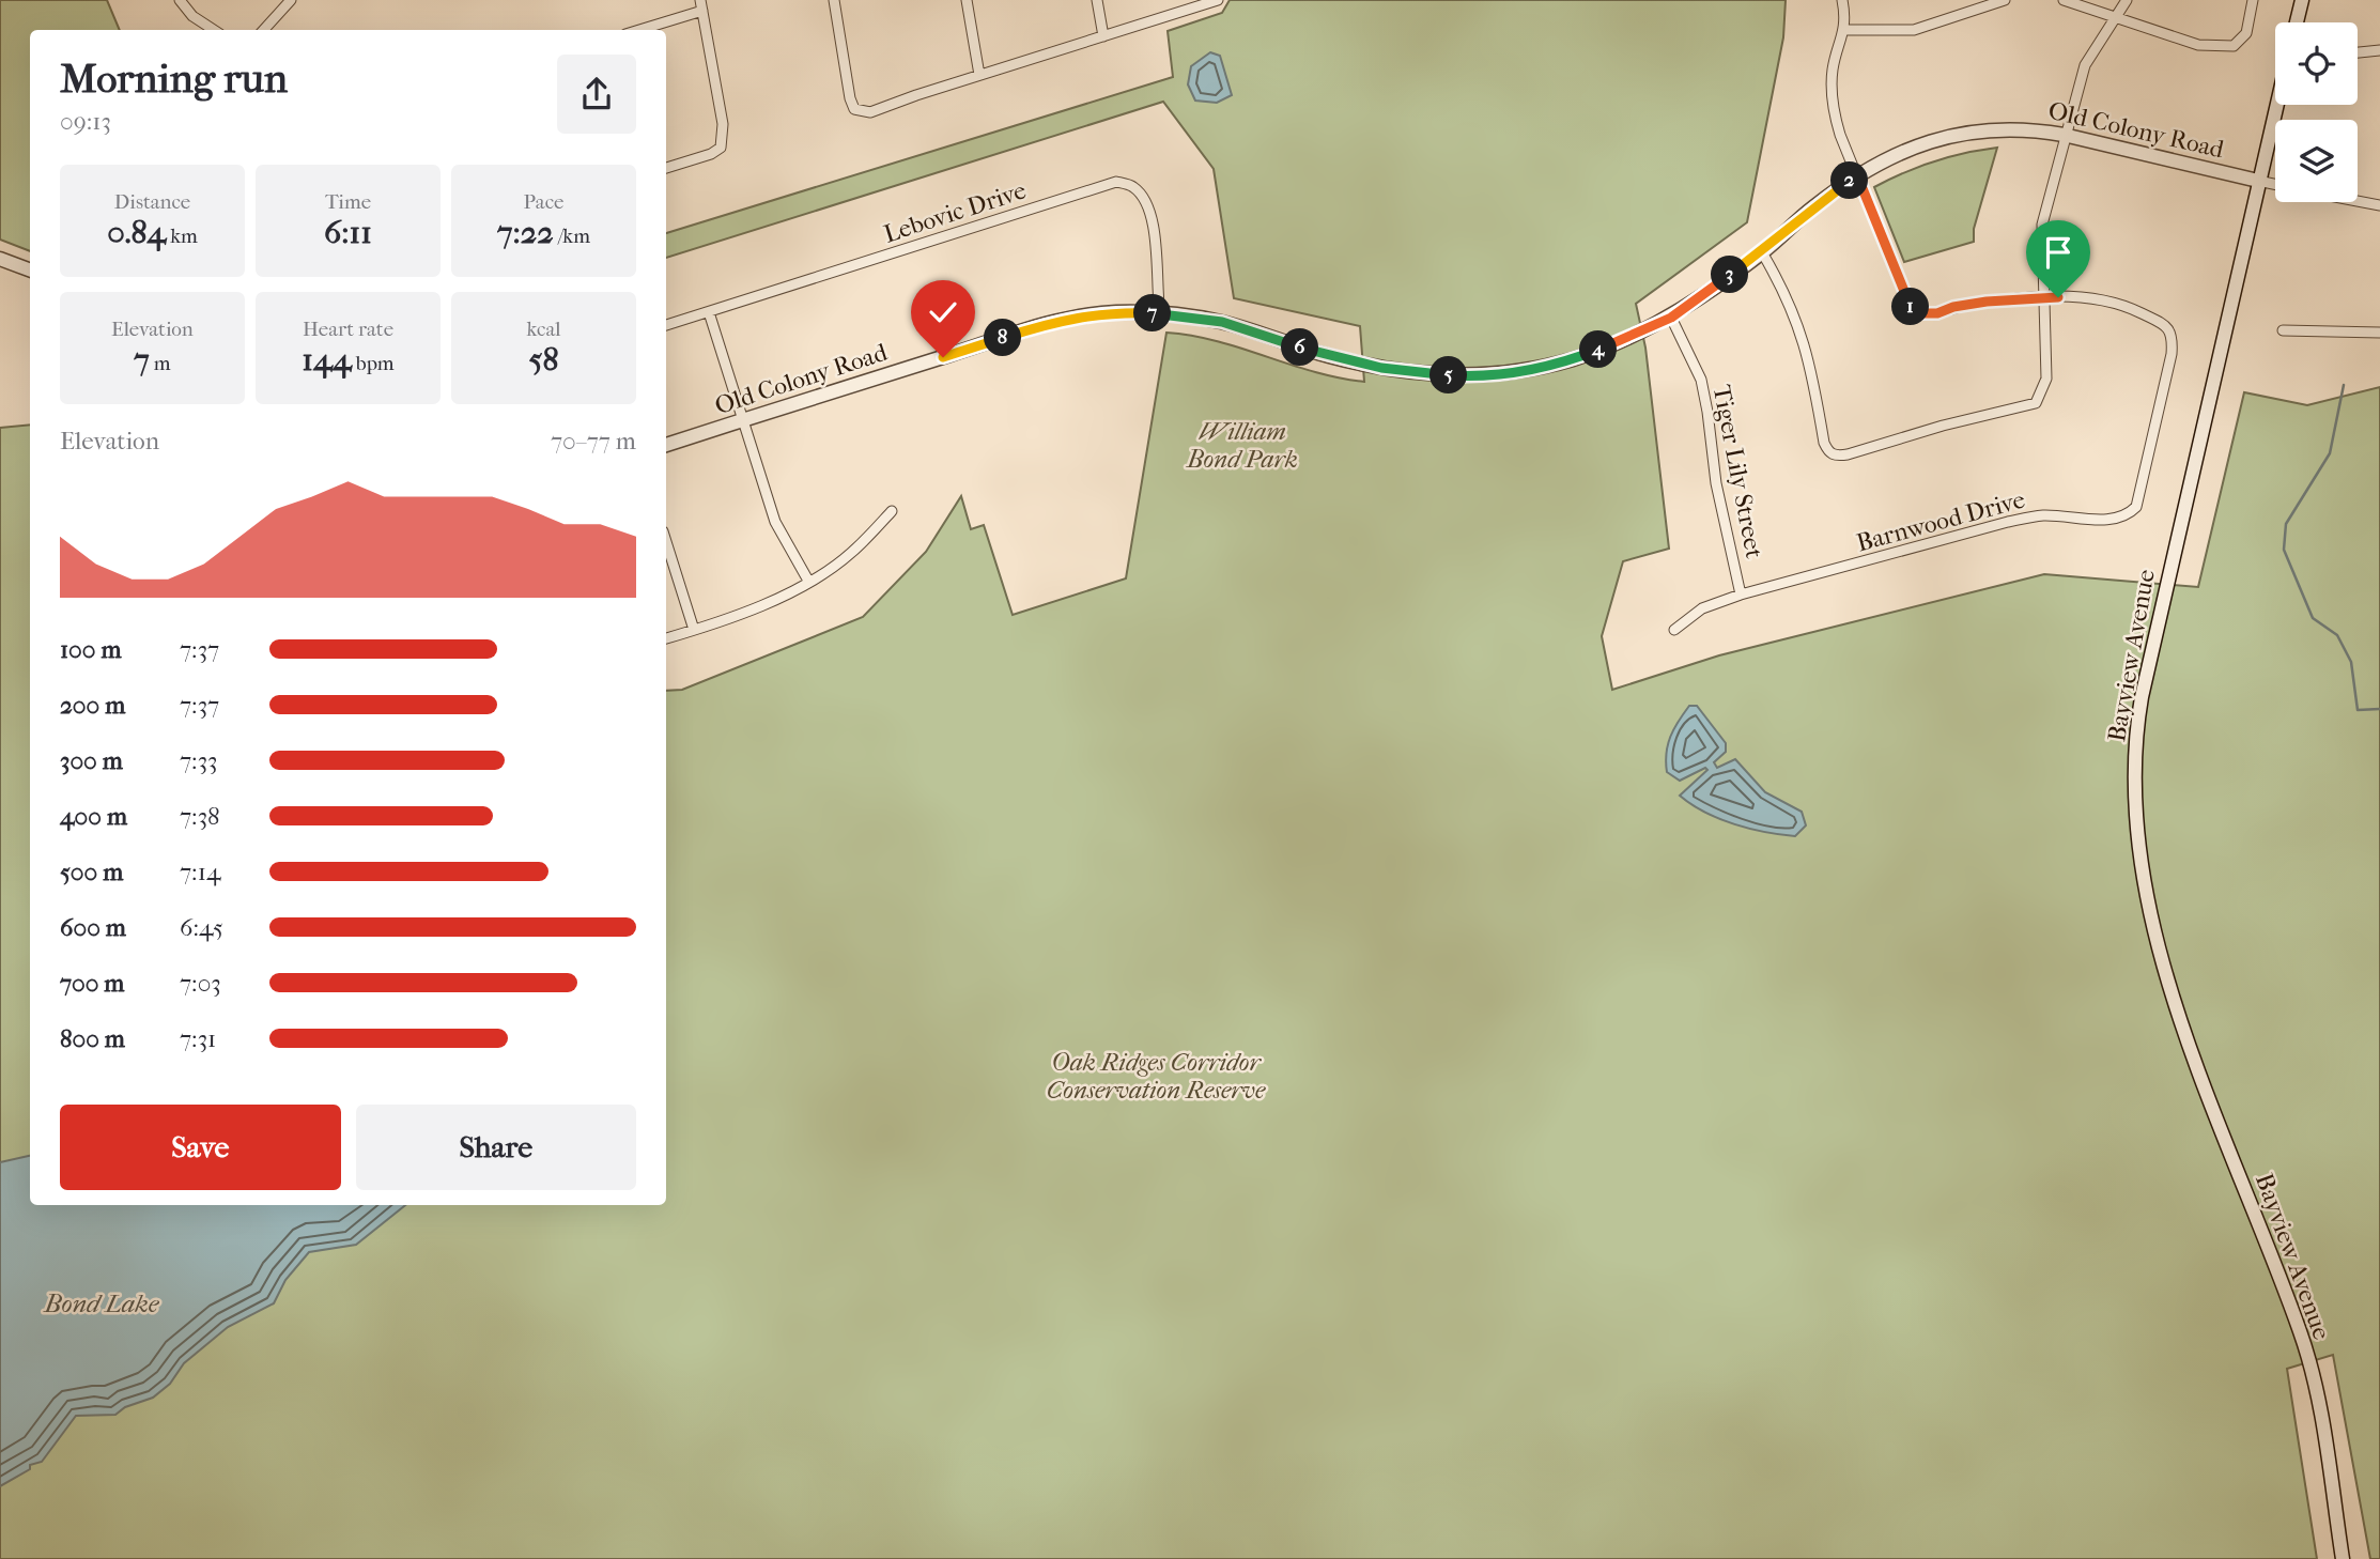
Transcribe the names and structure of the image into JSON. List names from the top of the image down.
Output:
{
  "streets": {
    "street": [
      "Old Colony Road",
      "Lebovic Drive",
      "Tiger Lily Street",
      "Barnwood Drive",
      "Bayview Avenue"
    ]
  },
  "crossings": [
    ["Old Colony Road", "Lebovic Drive"],
    ["Old Colony Road", "Tiger Lily Street"],
    ["Old Colony Road", "Barnwood Drive"],
    ["Old Colony Road", "Bayview Avenue"],
    ["Tiger Lily Street", "Barnwood Drive"]
  ],
  "water": ["Bond Lake"],
  "parks": ["William Bond Park", "Oak Ridges Corridor Conservation Reserve"],
  "page": {
    "heading": ["Morning run", "09:13"],
    "stats": [
      ["Distance", "0.84 km"],
      ["Time", "6:11"],
      ["Pace", "7:22 /km"],
      ["Elevation", "7 m"],
      ["Heart rate", "144 bpm"],
      ["kcal", "58"]
    ],
    "pins": [
      "2",
      "3",
      "1",
      "7",
      "8",
      "6",
      "4",
      "5"
    ],
    "chart": ["Elevation", "70–77 m"],
    "list": [
      {
        "name": "100 m",
        "note": "7:37"
      },
      {
        "name": "200 m",
        "note": "7:37"
      },
      {
        "name": "300 m",
        "note": "7:33"
      },
      {
        "name": "400 m",
        "note": "7:38"
      },
      {
        "name": "500 m",
        "note": "7:14"
      },
      {
        "name": "600 m",
        "note": "6:45"
      },
      {
        "name": "700 m",
        "note": "7:03"
      },
      {
        "name": "800 m",
        "note": "7:31"
      }
    ],
    "buttons": ["Save", "Share"]
  }
}
